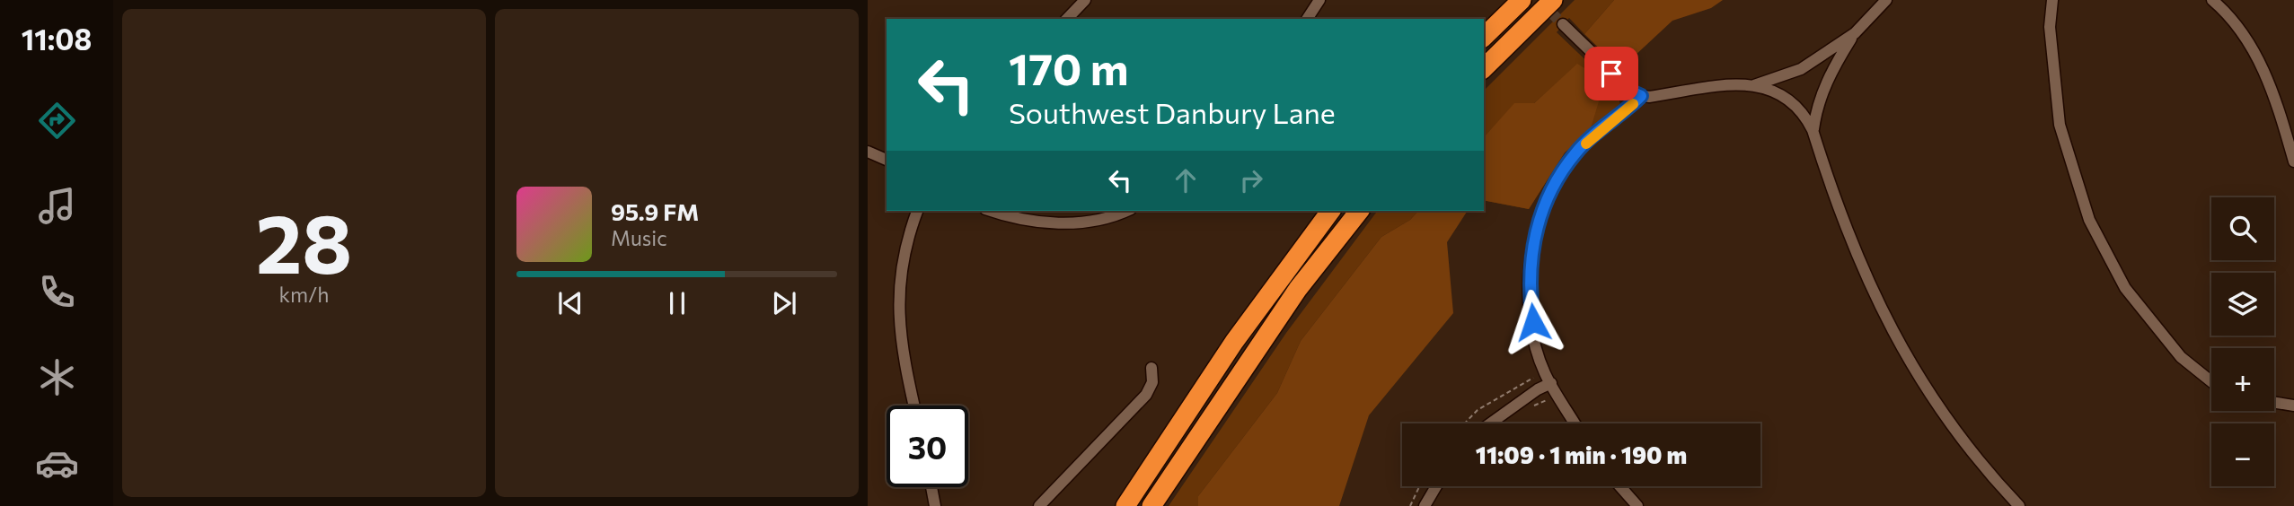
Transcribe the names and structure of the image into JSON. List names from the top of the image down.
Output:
{
  "page": {
    "tabs": "11:08",
    "tile": ["28", "km/h"],
    "turn": ["170 m", "Southwest Danbury Lane"],
    "song": ["95.9 FM", "Music"],
    "map_buttons": ["+", "−"],
    "limit": "30",
    "trip": "11:09 · 1 min · 190 m"
  }
}
